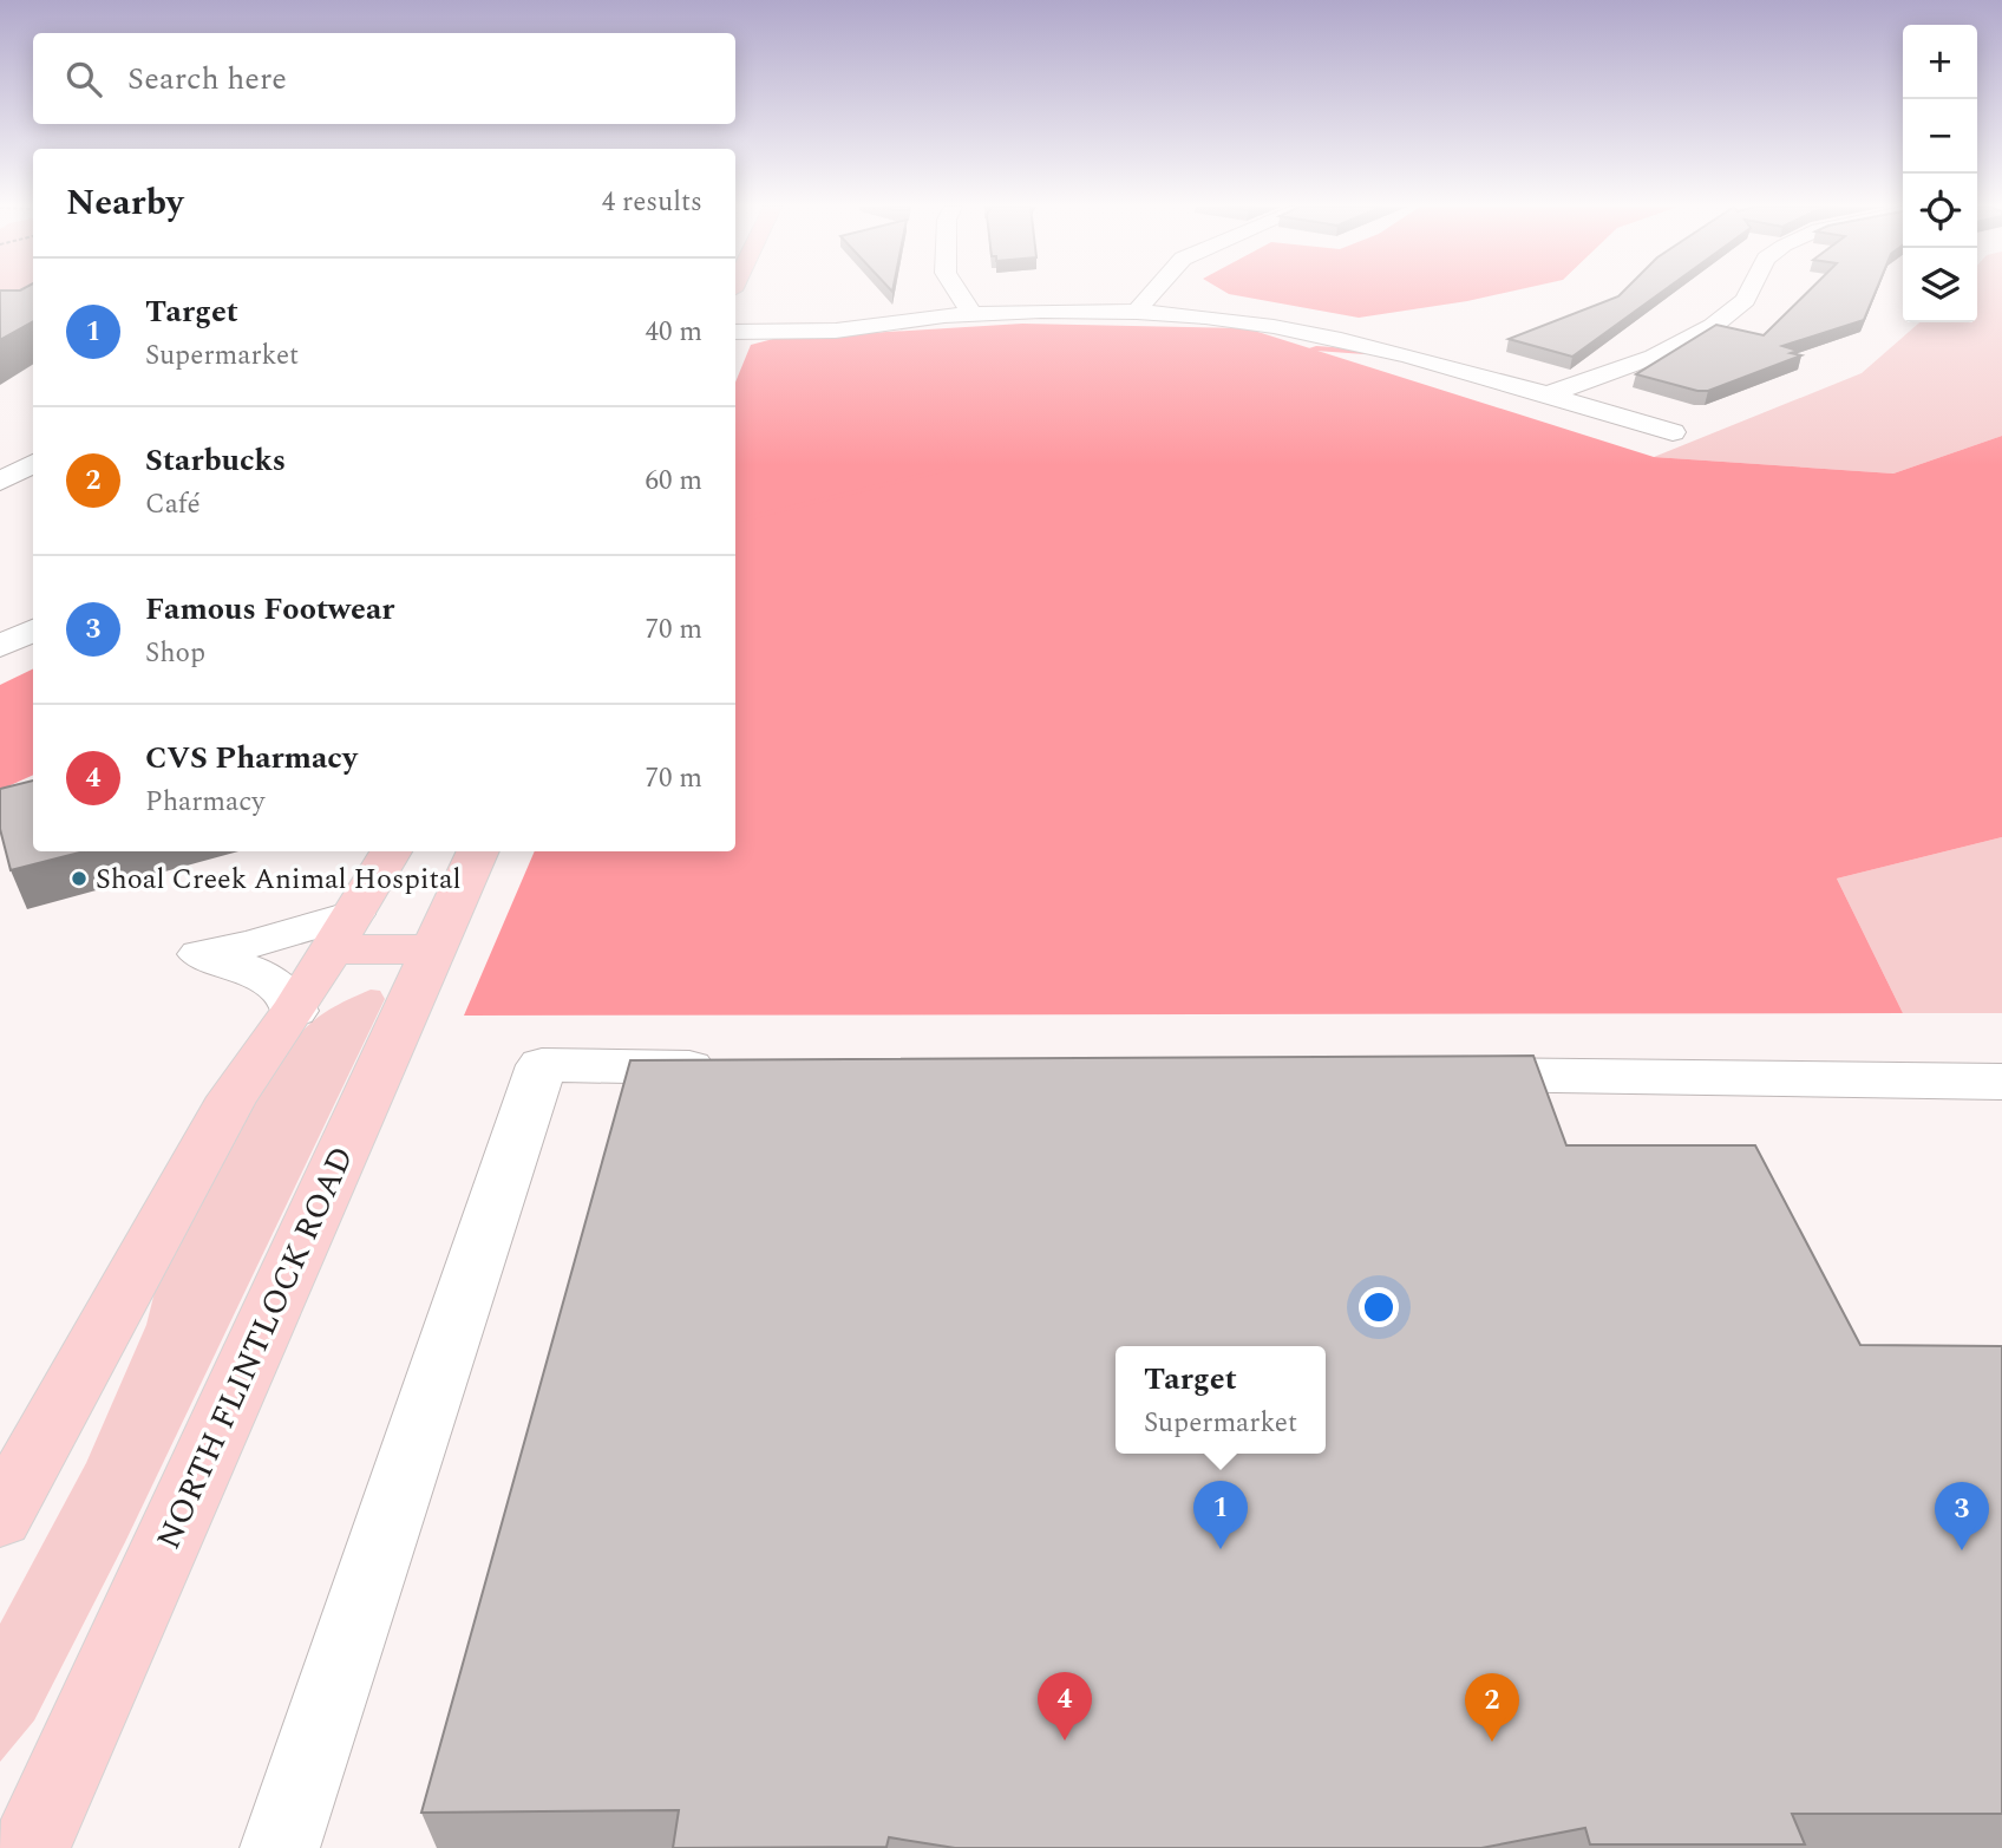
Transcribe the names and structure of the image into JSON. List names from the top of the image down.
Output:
{
  "streets": {
    "main road": ["NORTH FLINTLOCK ROAD"]
  },
  "places": ["Shoal Creek Animal Hospital"],
  "page": {
    "map_buttons": ["+", "−"],
    "search": "Search here",
    "heading": ["Nearby", "4 results"],
    "list": [
      {
        "mark": "1",
        "name": "Target",
        "note": "Supermarket",
        "value": "40 m"
      },
      {
        "mark": "2",
        "name": "Starbucks",
        "note": "Café",
        "value": "60 m"
      },
      {
        "mark": "3",
        "name": "Famous Footwear",
        "note": "Shop",
        "value": "70 m"
      },
      {
        "mark": "4",
        "name": "CVS Pharmacy",
        "note": "Pharmacy",
        "value": "70 m"
      }
    ],
    "popup": ["Target", "Supermarket"],
    "pins": [
      "1",
      "3",
      "4",
      "2"
    ]
  }
}
